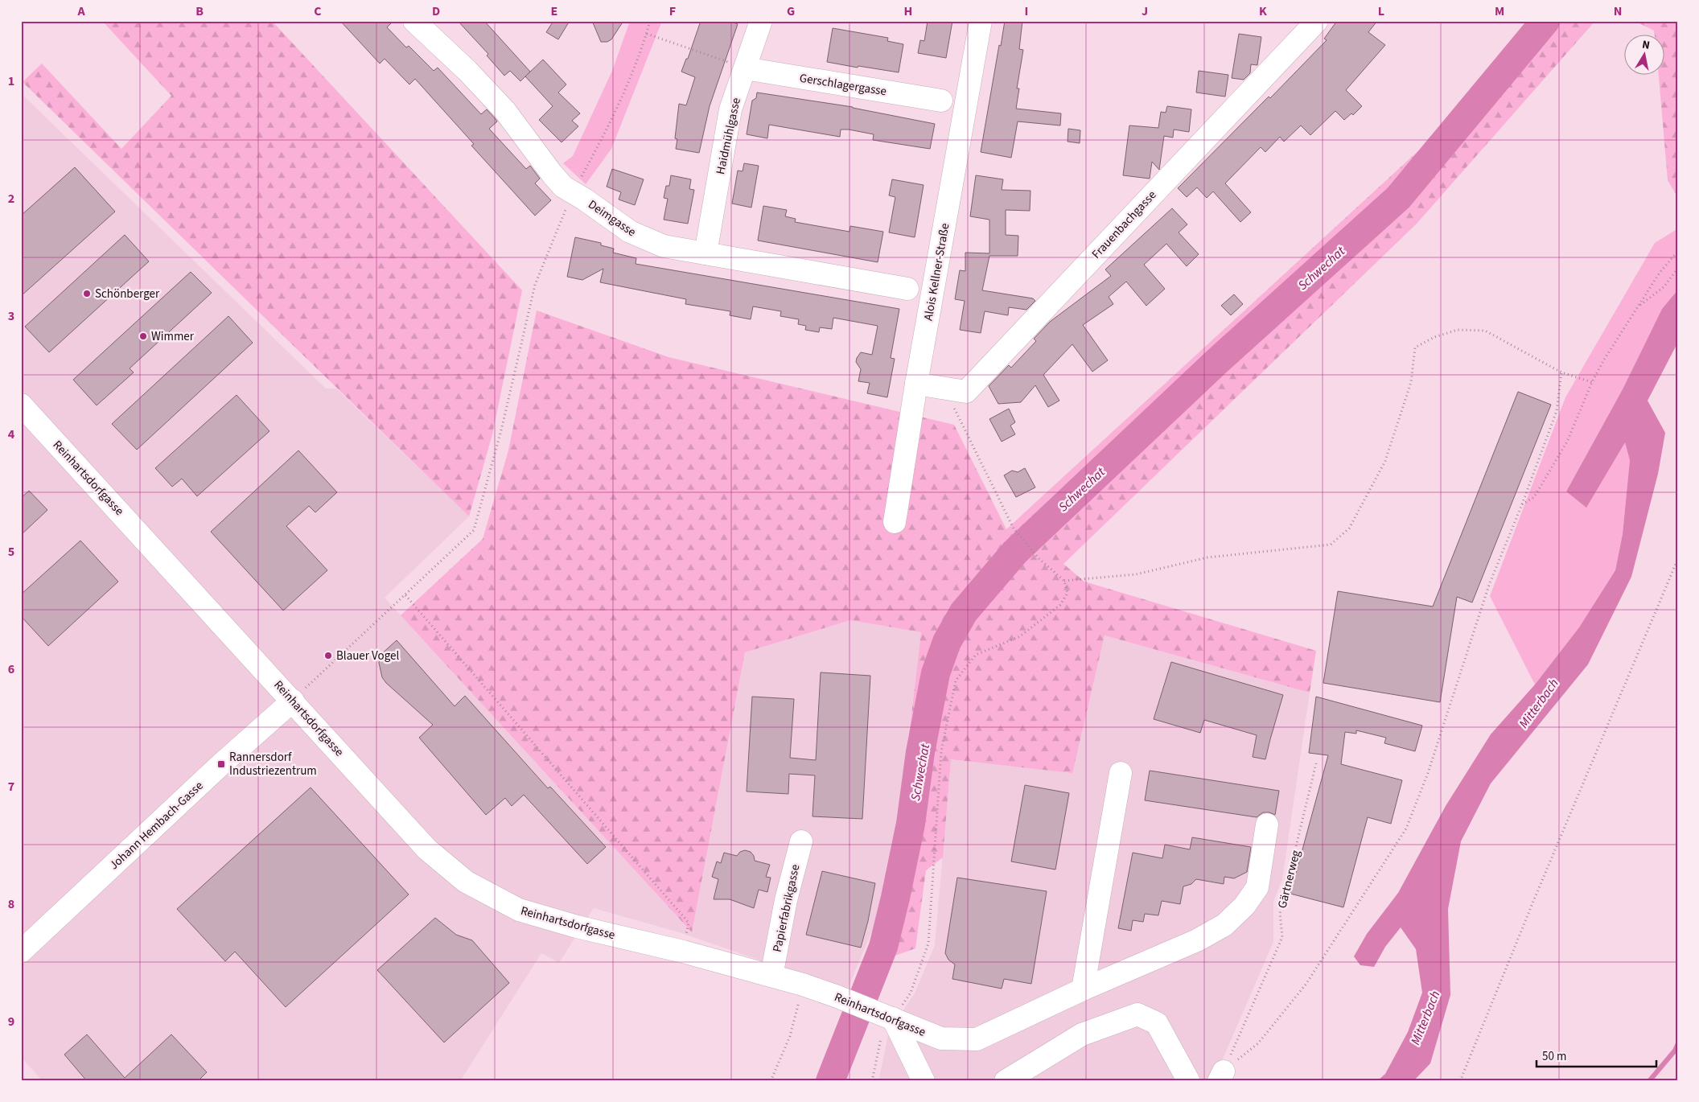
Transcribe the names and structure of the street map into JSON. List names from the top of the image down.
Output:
{
  "streets": {
    "street": [
      "Gerschlagergasse",
      "Haidmühlgasse",
      "Deimgasse",
      "Frauenbachgasse",
      "Alois Kellner-Straße",
      "Reinhartsdorfgasse",
      "Johann Hembach-Gasse",
      "Papierfabrikgasse"
    ],
    "path": ["Gärtnerweg"]
  },
  "crossings": [
    ["Gerschlagergasse", "Haidmühlgasse"],
    ["Haidmühlgasse", "Deimgasse"],
    ["Frauenbachgasse", "Alois Kellner-Straße"],
    ["Reinhartsdorfgasse", "Johann Hembach-Gasse"],
    ["Reinhartsdorfgasse", "Papierfabrikgasse"]
  ],
  "water": ["Schwechat", "Mitterbach"],
  "places": {
    "other": ["Schönberger", "Wimmer", "Blauer Vogel"],
    "transit": ["Rannersdorf Industriezentrum"]
  },
  "scale_bar": "50 m",
  "north": "top",
  "grid": {
    "columns": [
      "A",
      "B",
      "C",
      "D",
      "E",
      "F",
      "G",
      "H",
      "I",
      "J",
      "K",
      "L",
      "M",
      "N"
    ],
    "rows": [
      "1",
      "2",
      "3",
      "4",
      "5",
      "6",
      "7",
      "8",
      "9"
    ]
  }
}
